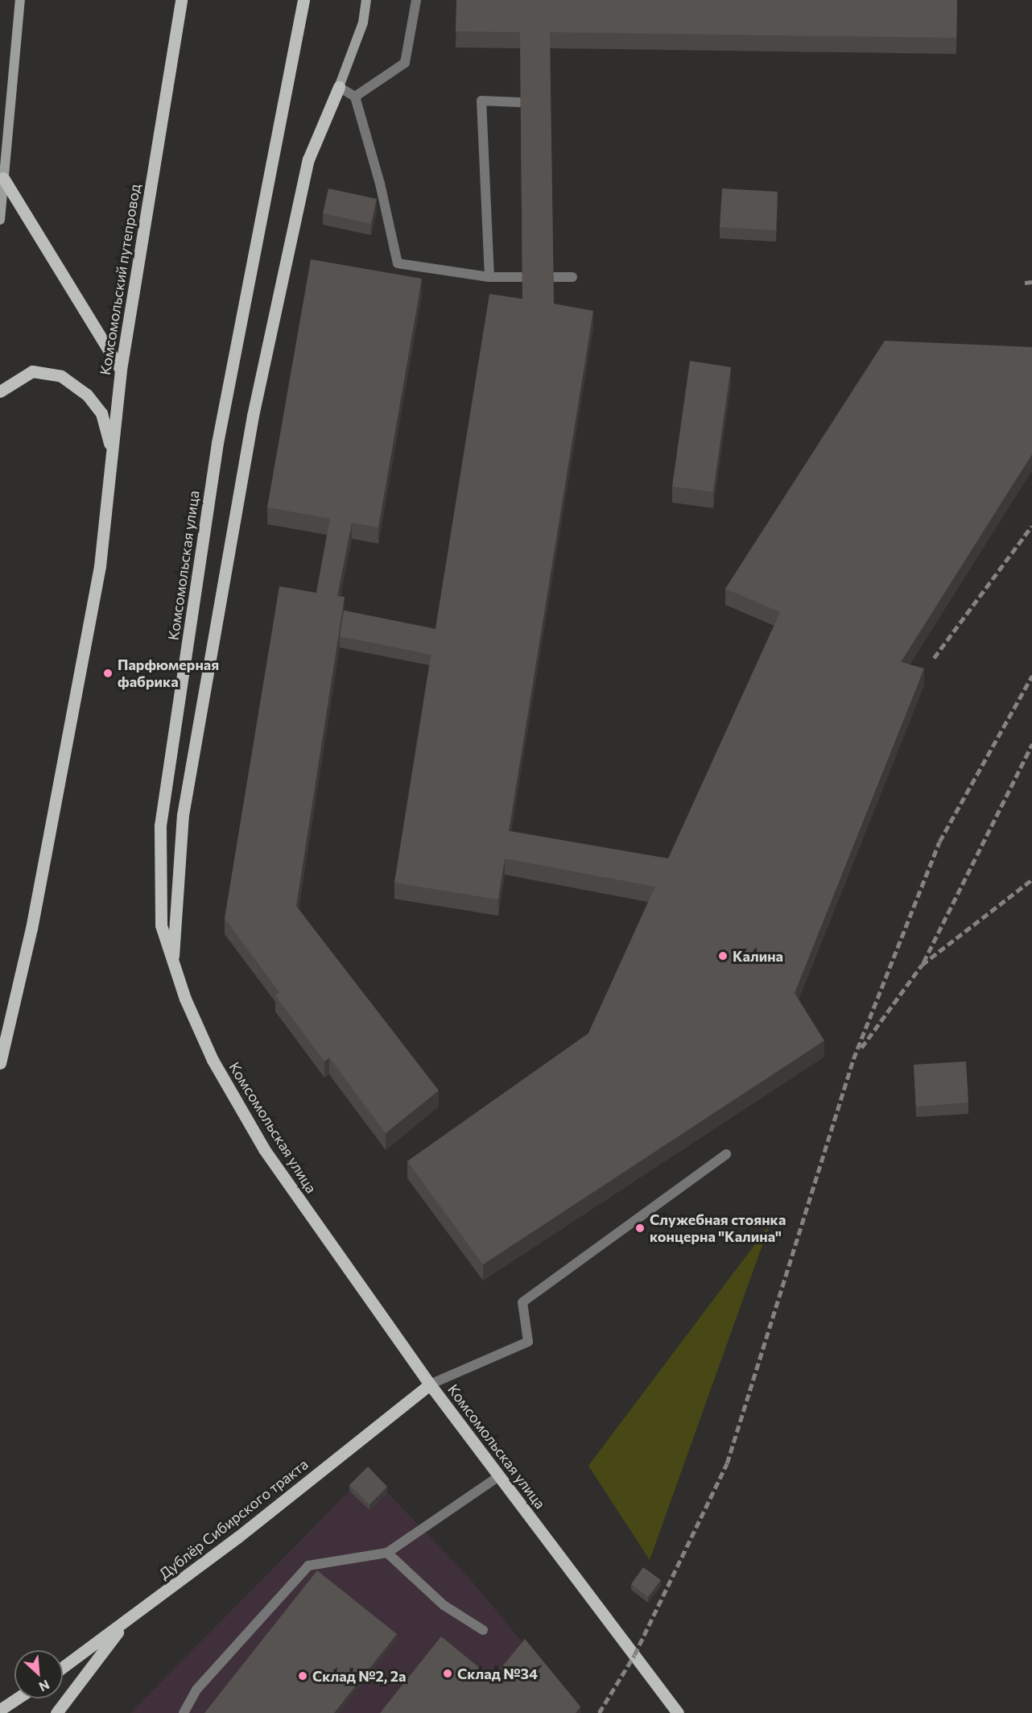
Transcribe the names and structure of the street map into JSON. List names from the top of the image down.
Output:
{
  "streets": {
    "main road": ["Комсомольский путепровод", "Комсомольская улица", "Дублёр Сибирского тракта"]
  },
  "crossings": [
    ["Комсомольская улица", "Дублёр Сибирского тракта"]
  ],
  "places": [
    "Парфюмерная фабрика",
    "Калина",
    "Служебная стоянка концерна \"Калина\"",
    "Склад №34",
    "Склад №2, 2а"
  ],
  "north": "bottom right"
}
